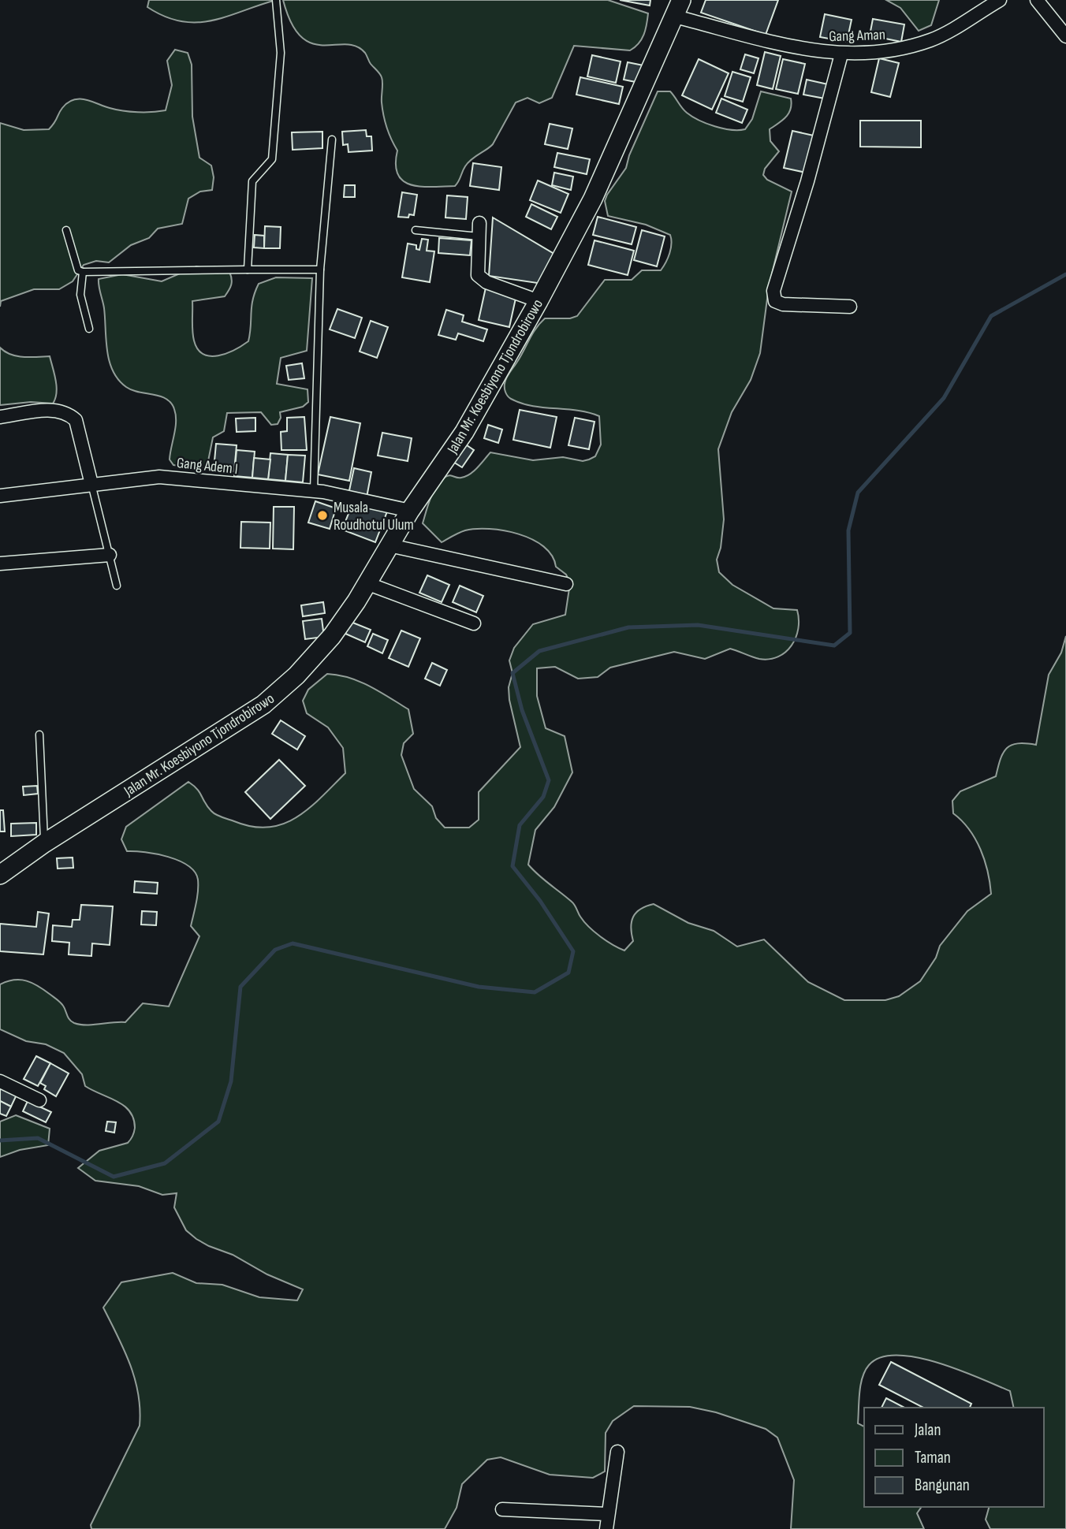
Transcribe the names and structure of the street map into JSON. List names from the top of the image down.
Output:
{
  "streets": {
    "main road": ["Jalan Mr. Koesbiyono Tjondrobirowo"],
    "street": ["Gang Aman", "Gang Adem I"]
  },
  "crossings": [
    ["Gang Aman", "Jalan Mr. Koesbiyono Tjondrobirowo"],
    ["Jalan Mr. Koesbiyono Tjondrobirowo", "Gang Adem I"]
  ],
  "places": ["Musala Roudhotul Ulum"],
  "legend": ["Jalan", "Taman", "Bangunan"]
}
